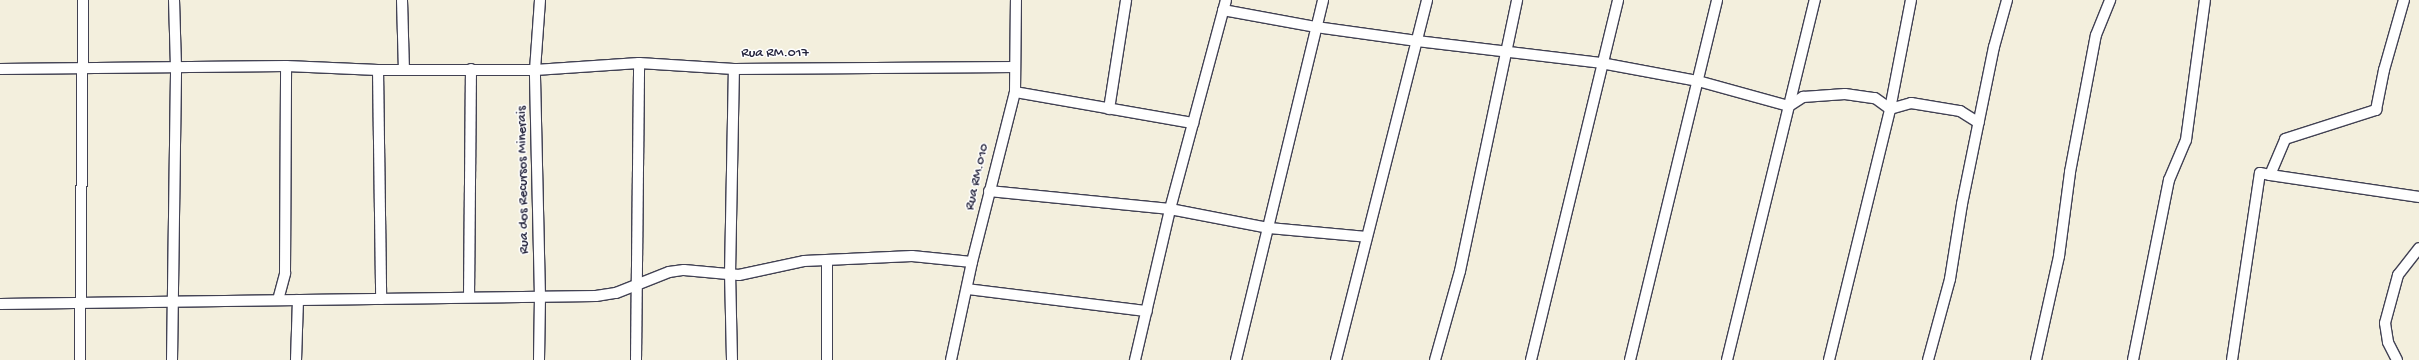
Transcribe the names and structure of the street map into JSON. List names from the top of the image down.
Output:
{
  "streets": {
    "street": ["Rua RM.017", "Rua RM.010", "Rua dos Recursos Minerais"]
  },
  "crossings": [
    ["Rua RM.017", "Rua RM.010"],
    ["Rua RM.017", "Rua dos Recursos Minerais"]
  ]
}
